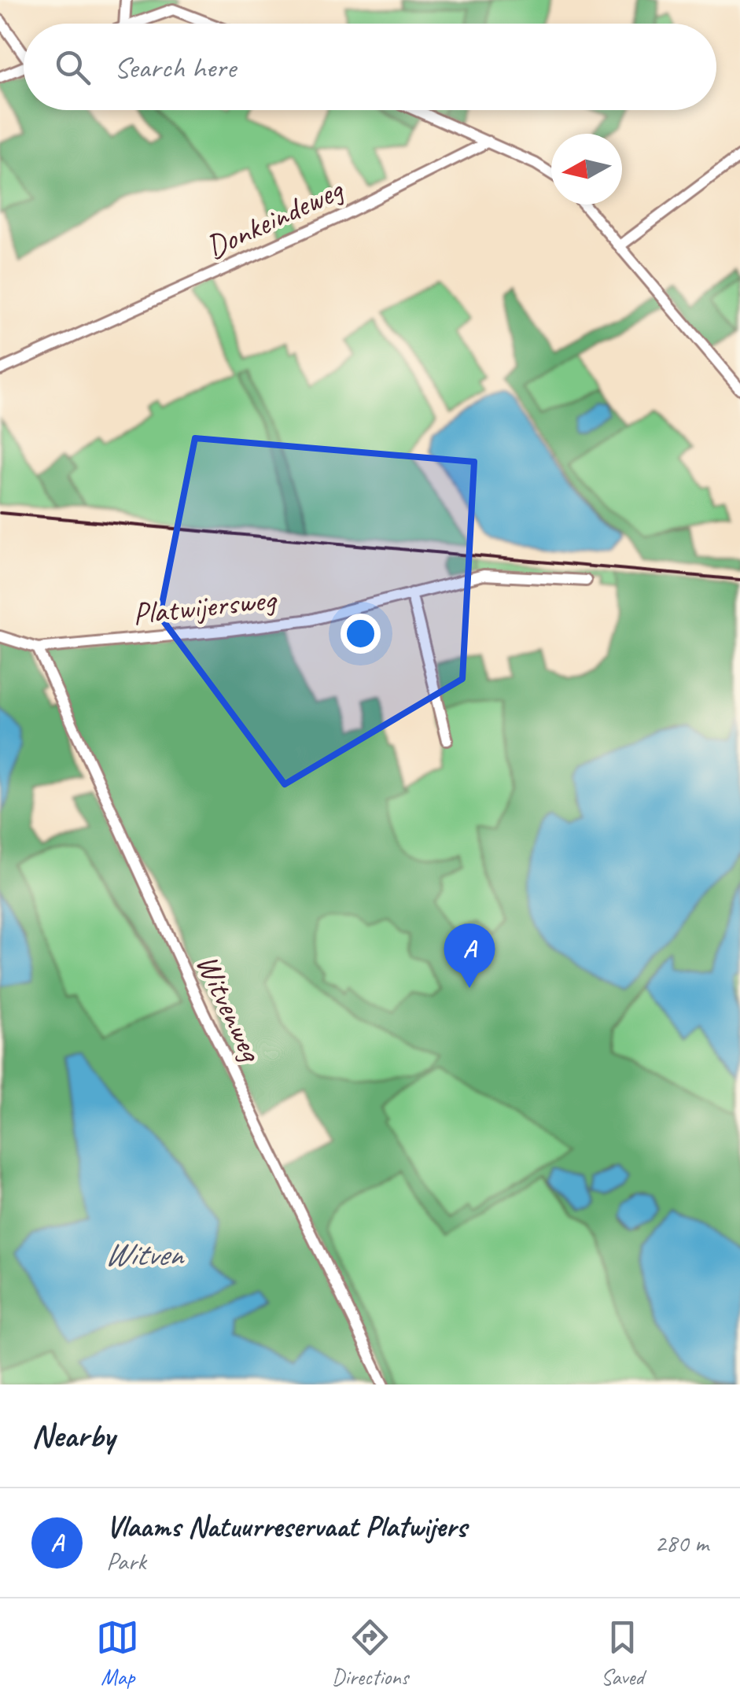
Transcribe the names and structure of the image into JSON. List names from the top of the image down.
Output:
{
  "streets": {
    "street": ["Donkeindeweg", "Platwijersweg", "Witvenweg"]
  },
  "crossings": [
    ["Platwijersweg", "Witvenweg"]
  ],
  "water": ["Witven"],
  "north": "left",
  "page": {
    "search": "Search here",
    "pins": "A",
    "heading": "Nearby",
    "list": [
      {
        "mark": "A",
        "name": "Vlaams Natuurreservaat Platwijers",
        "note": "Park",
        "value": "280 m"
      }
    ],
    "nav": ["Map", "Directions", "Saved"]
  }
}
